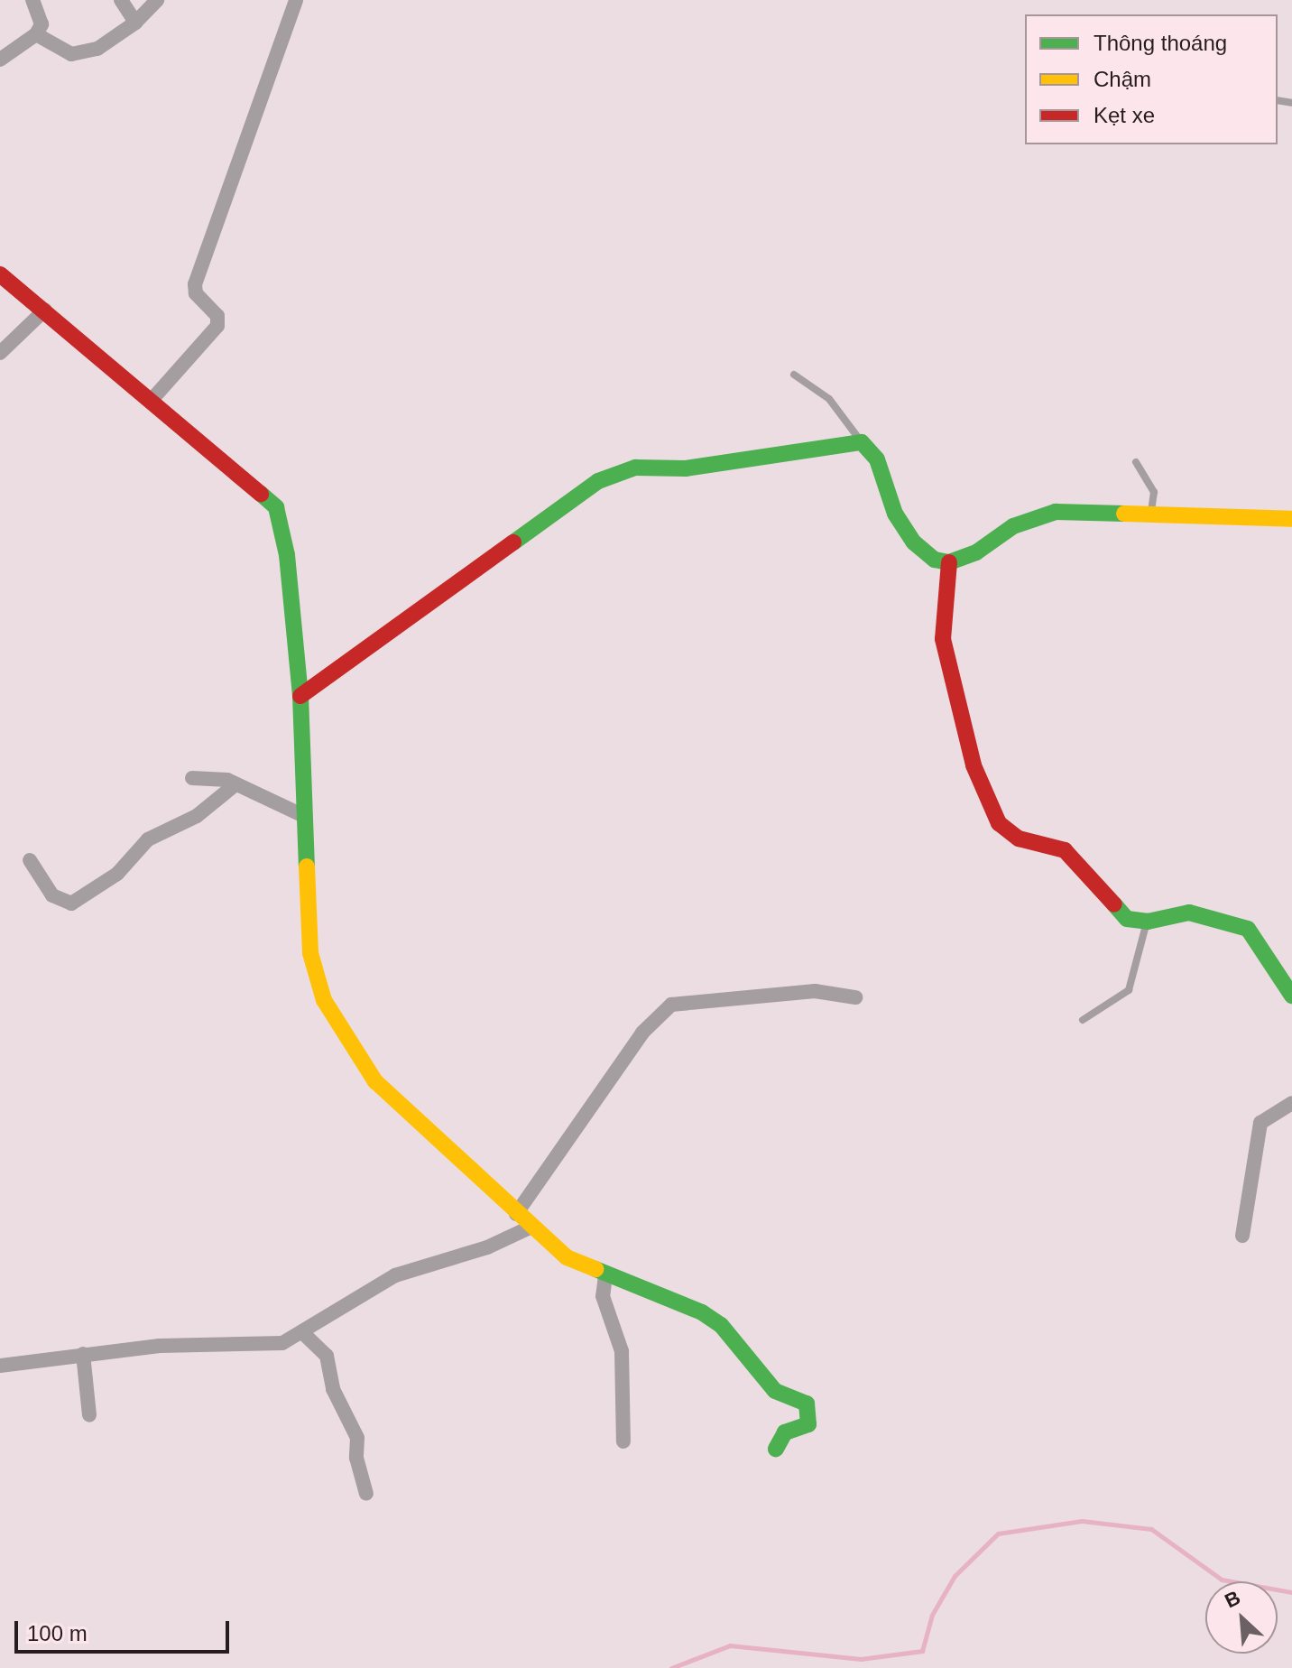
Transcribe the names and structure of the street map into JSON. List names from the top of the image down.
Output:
{
  "legend": ["Thông thoáng", "Chậm", "Kẹt xe"],
  "scale_bar": "100 m",
  "north": "top left"
}
